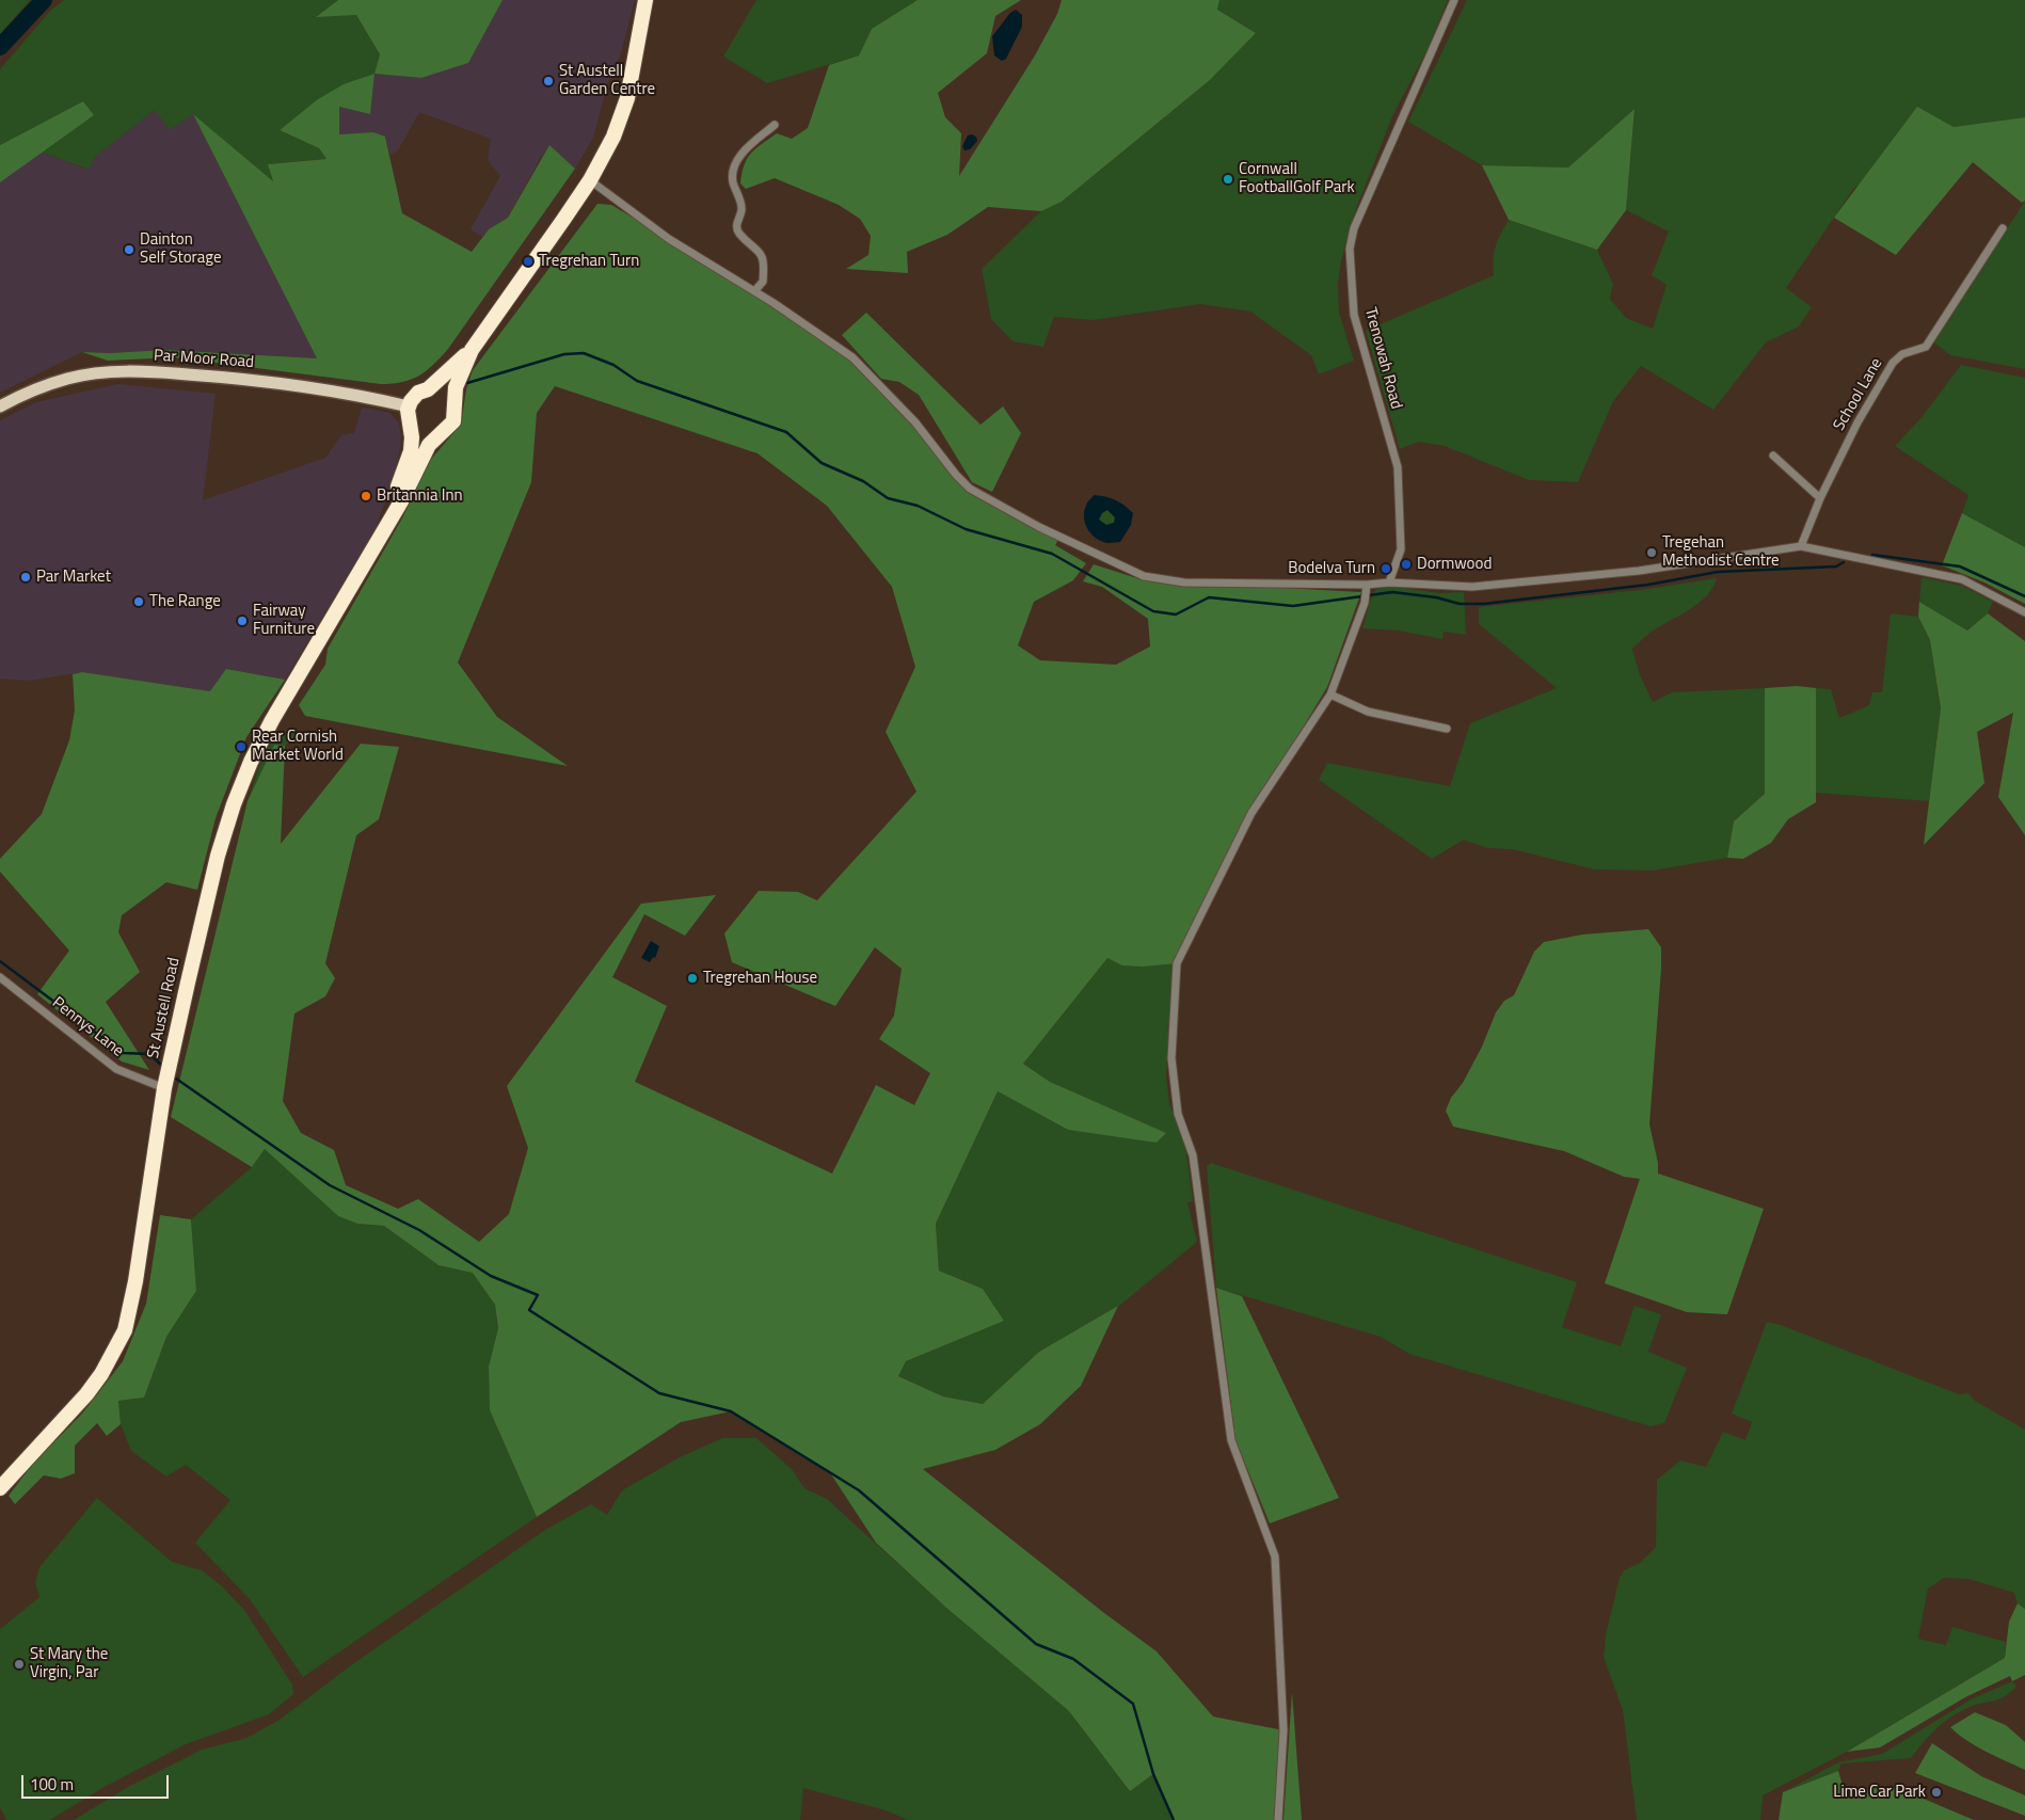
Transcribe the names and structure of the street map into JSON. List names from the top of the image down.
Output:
{
  "streets": {
    "highway": ["St Austell Road"],
    "main road": ["Par Moor Road"],
    "street": ["Trenowah Road", "School Lane", "Pennys Lane"]
  },
  "crossings": [
    ["St Austell Road", "Pennys Lane"]
  ],
  "places": [
    "St Austell Garden Centre",
    "Cornwall FootballGolf Park",
    "Dainton Self Storage",
    "Tregrehan Turn",
    "Britannia Inn",
    "Tregehan Methodist Centre",
    "Dormwood",
    "Bodelva Turn",
    "Par Market",
    "The Range",
    "Fairway Furniture",
    "Rear Cornish Market World",
    "Tregrehan House",
    "St Mary the Virgin, Par",
    "Lime Car Park"
  ],
  "scale_bar": "100 m"
}
